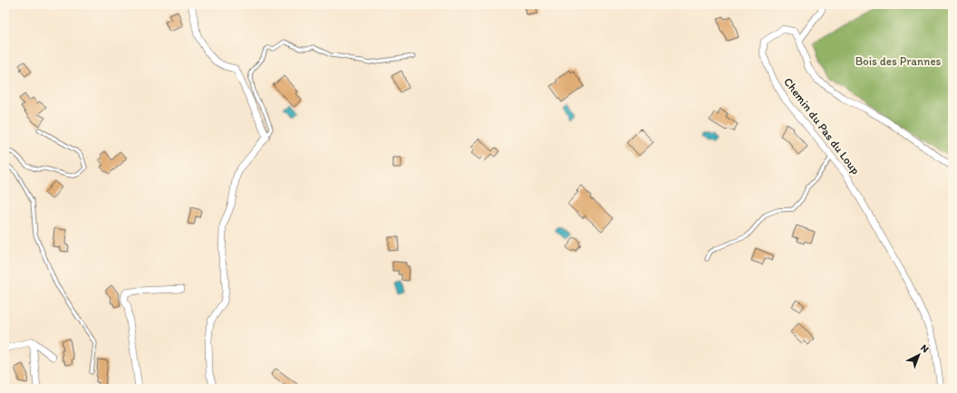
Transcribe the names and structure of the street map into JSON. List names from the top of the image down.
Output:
{
  "streets": {
    "street": ["Chemin du Pas du Loup"]
  },
  "parks": ["Bois des Prannes"],
  "north": "top right"
}
